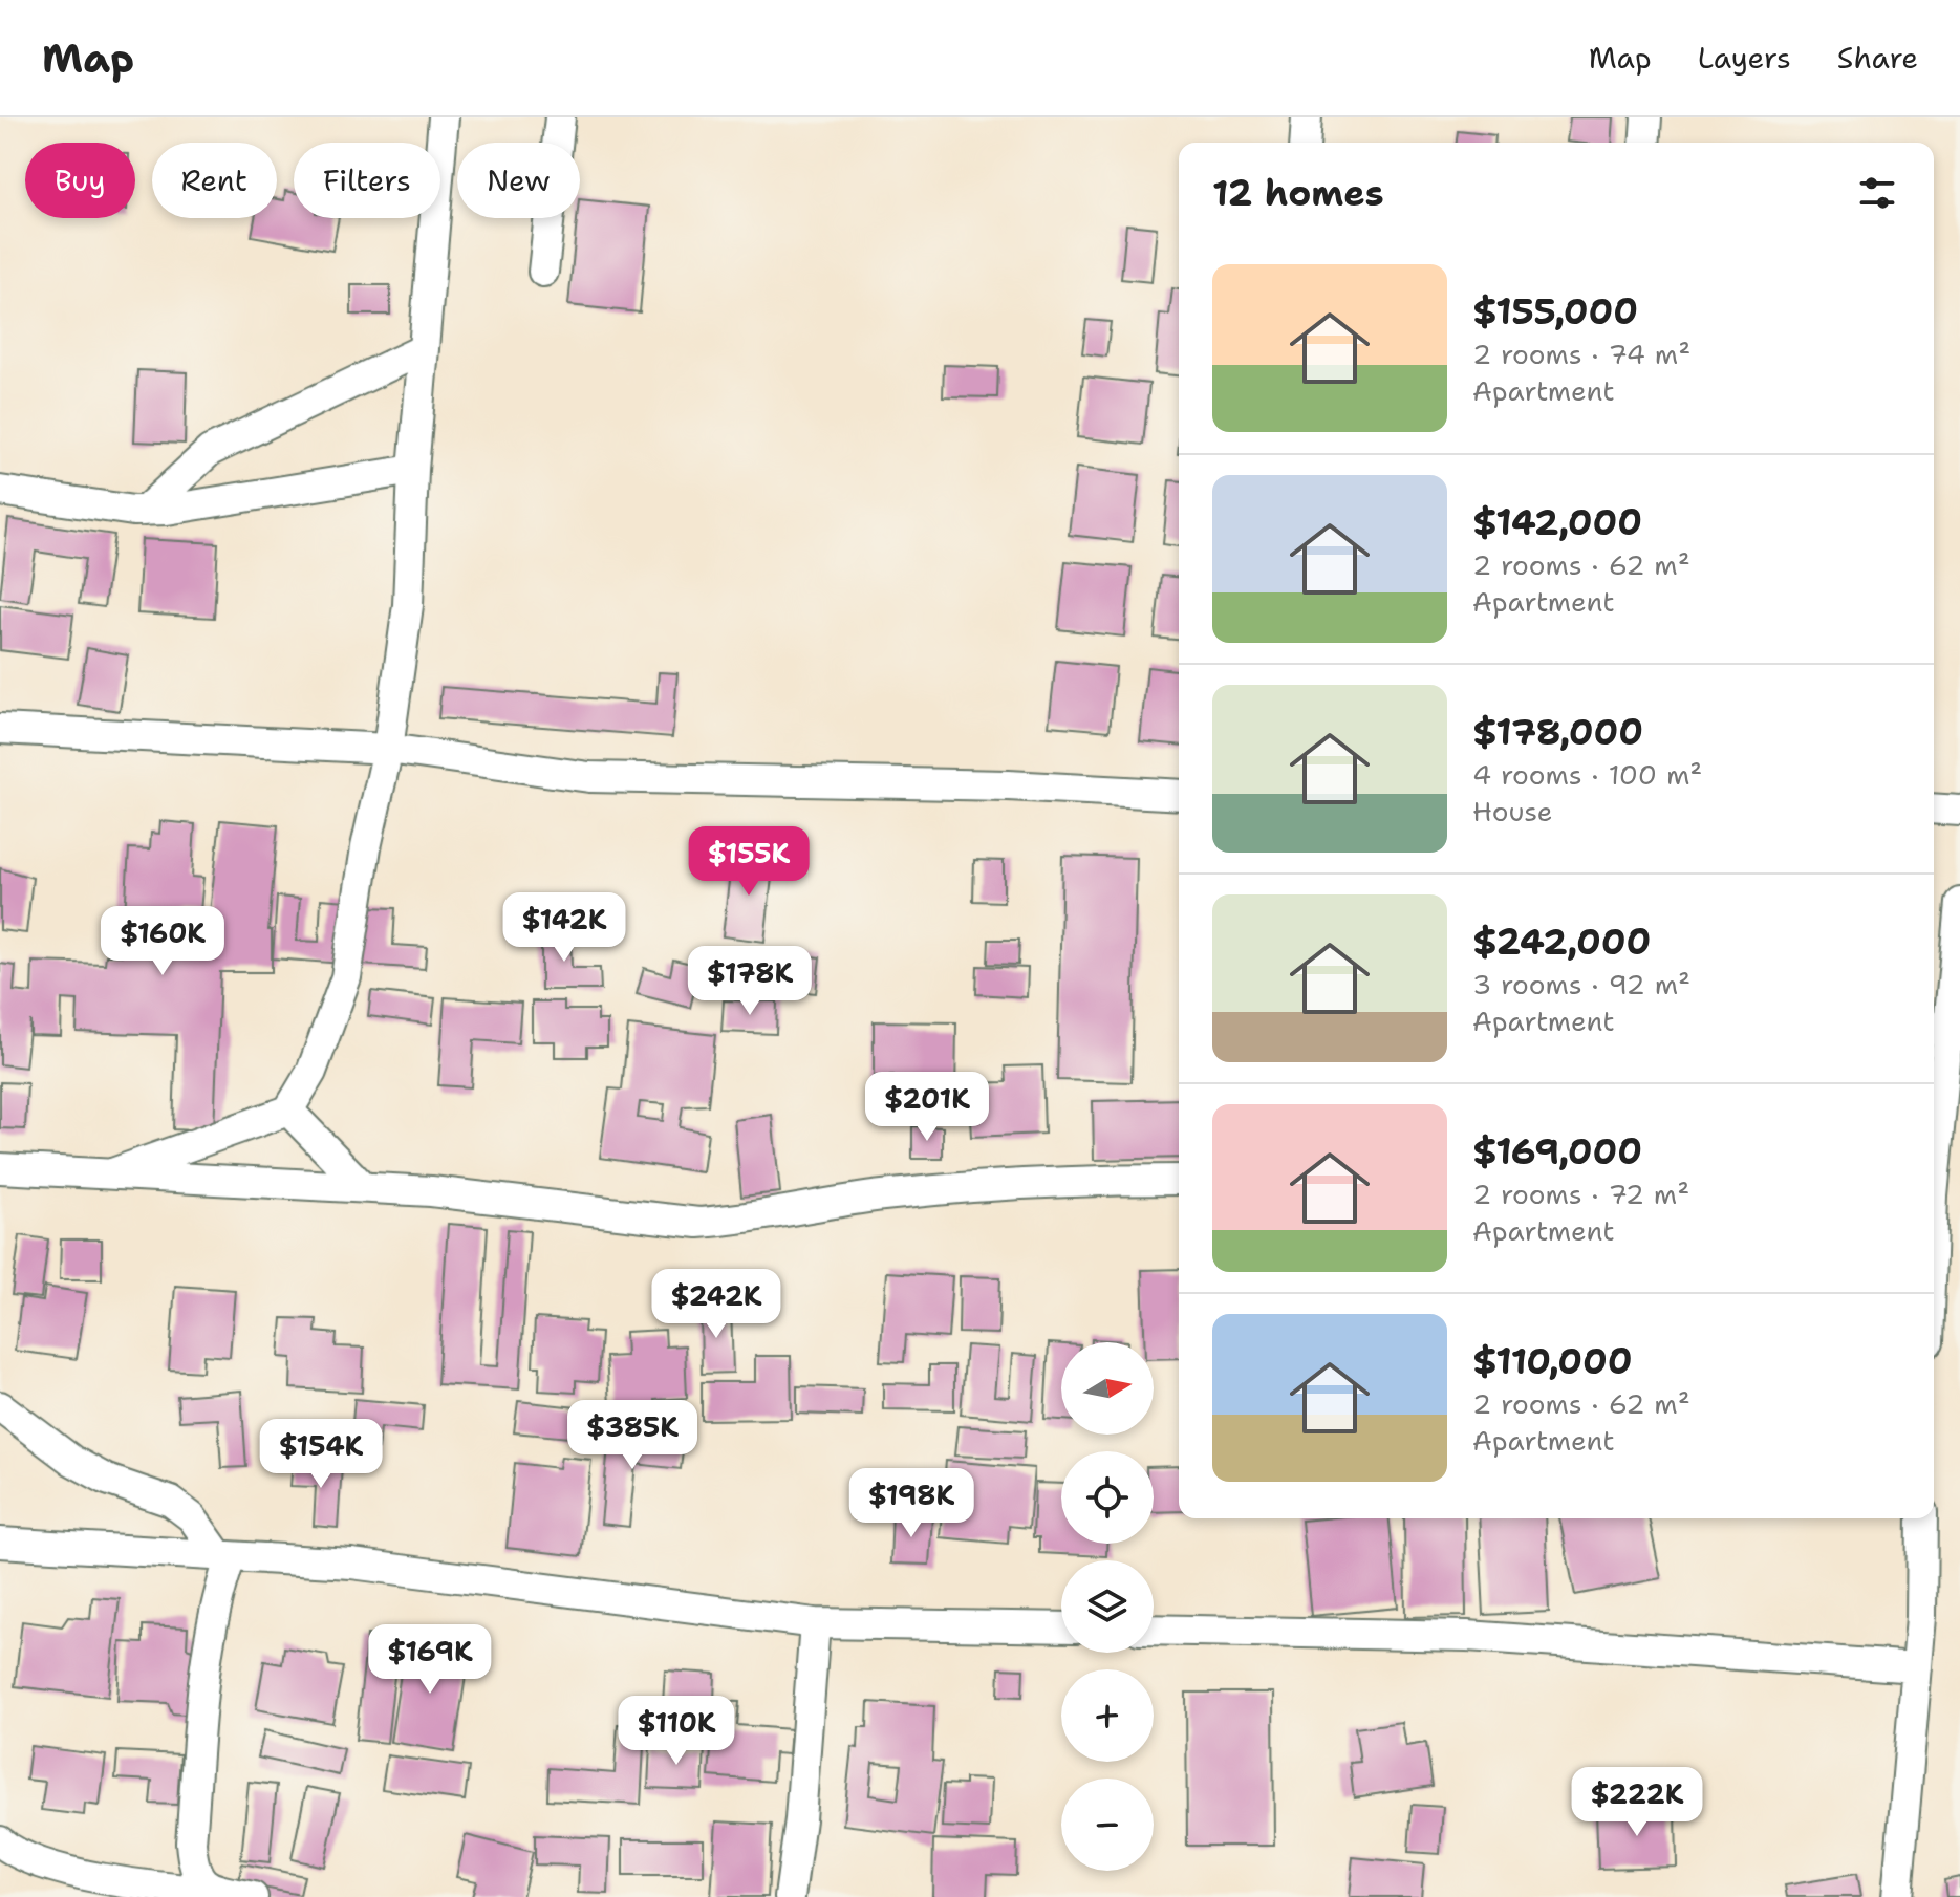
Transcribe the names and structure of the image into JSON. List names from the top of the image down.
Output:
{
  "north": "right",
  "page": {
    "header": "Map",
    "nav": ["Map", "Layers", "Share"],
    "chip": [
      "Buy",
      "Rent",
      "Filters",
      "New"
    ],
    "heading": "12 homes",
    "list": [
      {
        "name": "$155,000",
        "note": "2 rooms · 74 m² · Apartment"
      },
      {
        "name": "$142,000",
        "note": "2 rooms · 62 m² · Apartment"
      },
      {
        "name": "$178,000",
        "note": "4 rooms · 100 m² · House"
      },
      {
        "name": "$242,000",
        "note": "3 rooms · 92 m² · Apartment"
      },
      {
        "name": "$169,000",
        "note": "2 rooms · 72 m² · Apartment"
      },
      {
        "name": "$110,000",
        "note": "2 rooms · 62 m² · Apartment"
      }
    ],
    "price": [
      "$155K",
      "$142K",
      "$160K",
      "$178K",
      "$201K",
      "$242K",
      "$385K",
      "$154K",
      "$198K",
      "$169K",
      "$110K",
      "$222K"
    ],
    "map_buttons": ["+", "−"]
  }
}
